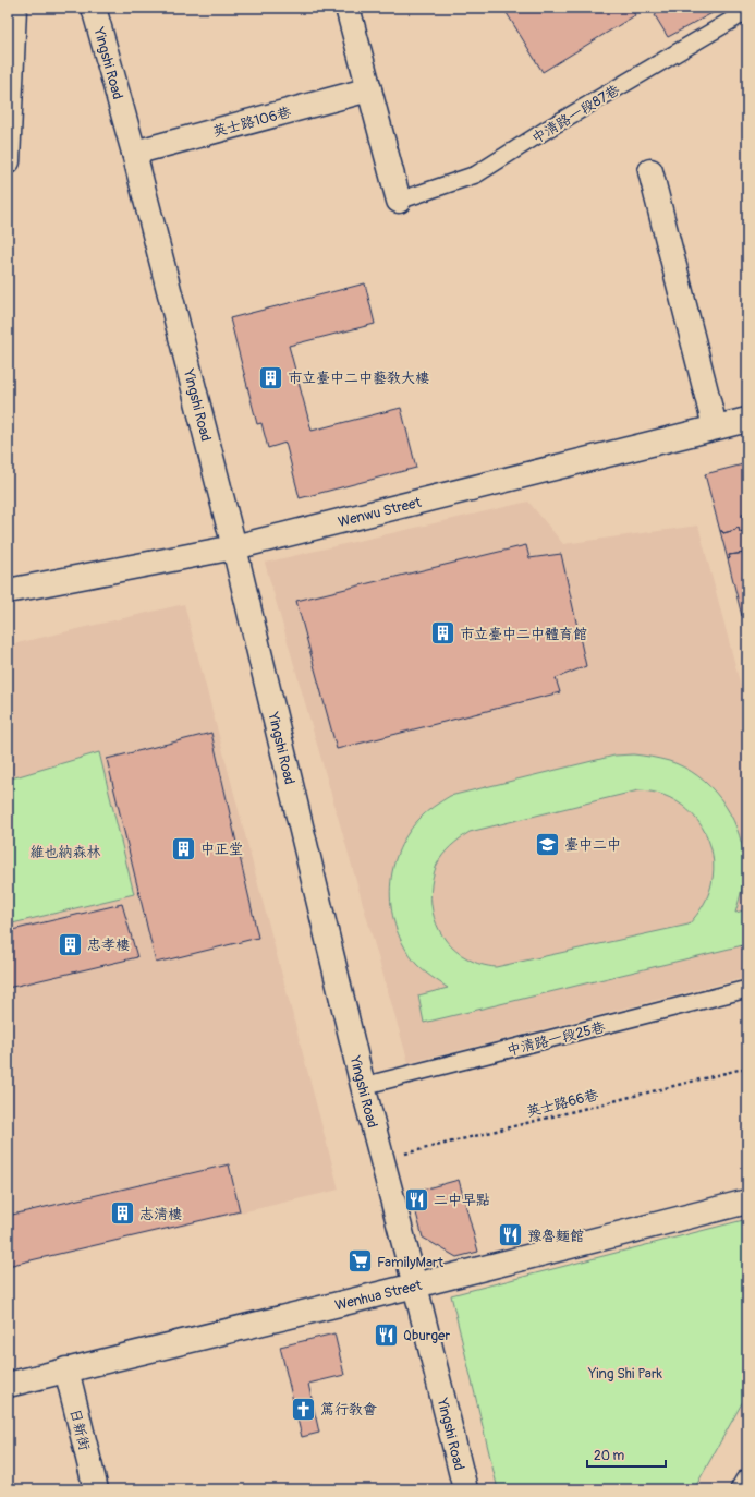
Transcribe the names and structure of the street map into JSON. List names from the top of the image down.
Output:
{
  "streets": {
    "street": [
      "Yingshi Road",
      "英士路106巷",
      "Wenwu Street",
      "Wenhua Street",
      "日新街"
    ],
    "lane": ["中清路一段87巷", "中清路一段25巷"],
    "path": ["英士路66巷"]
  },
  "crossings": [
    ["Yingshi Road", "英士路106巷"],
    ["Yingshi Road", "Wenwu Street"],
    ["Yingshi Road", "中清路一段25巷"],
    ["Yingshi Road", "英士路66巷"],
    ["Yingshi Road", "Wenhua Street"],
    ["Wenhua Street", "日新街"]
  ],
  "parks": ["維也納森林", "Ying Shi Park"],
  "places": {
    "building": [
      "市立臺中二中藝教大樓",
      "市立臺中二中體育館",
      "中正堂",
      "忠孝樓",
      "志清樓"
    ],
    "school or university": ["臺中二中"],
    "restaurant": ["二中早點", "豫魯麵館", "Qburger"],
    "supermarket": ["FamilyMart"],
    "church": ["篤行教會"]
  },
  "scale_bar": "20 m"
}
